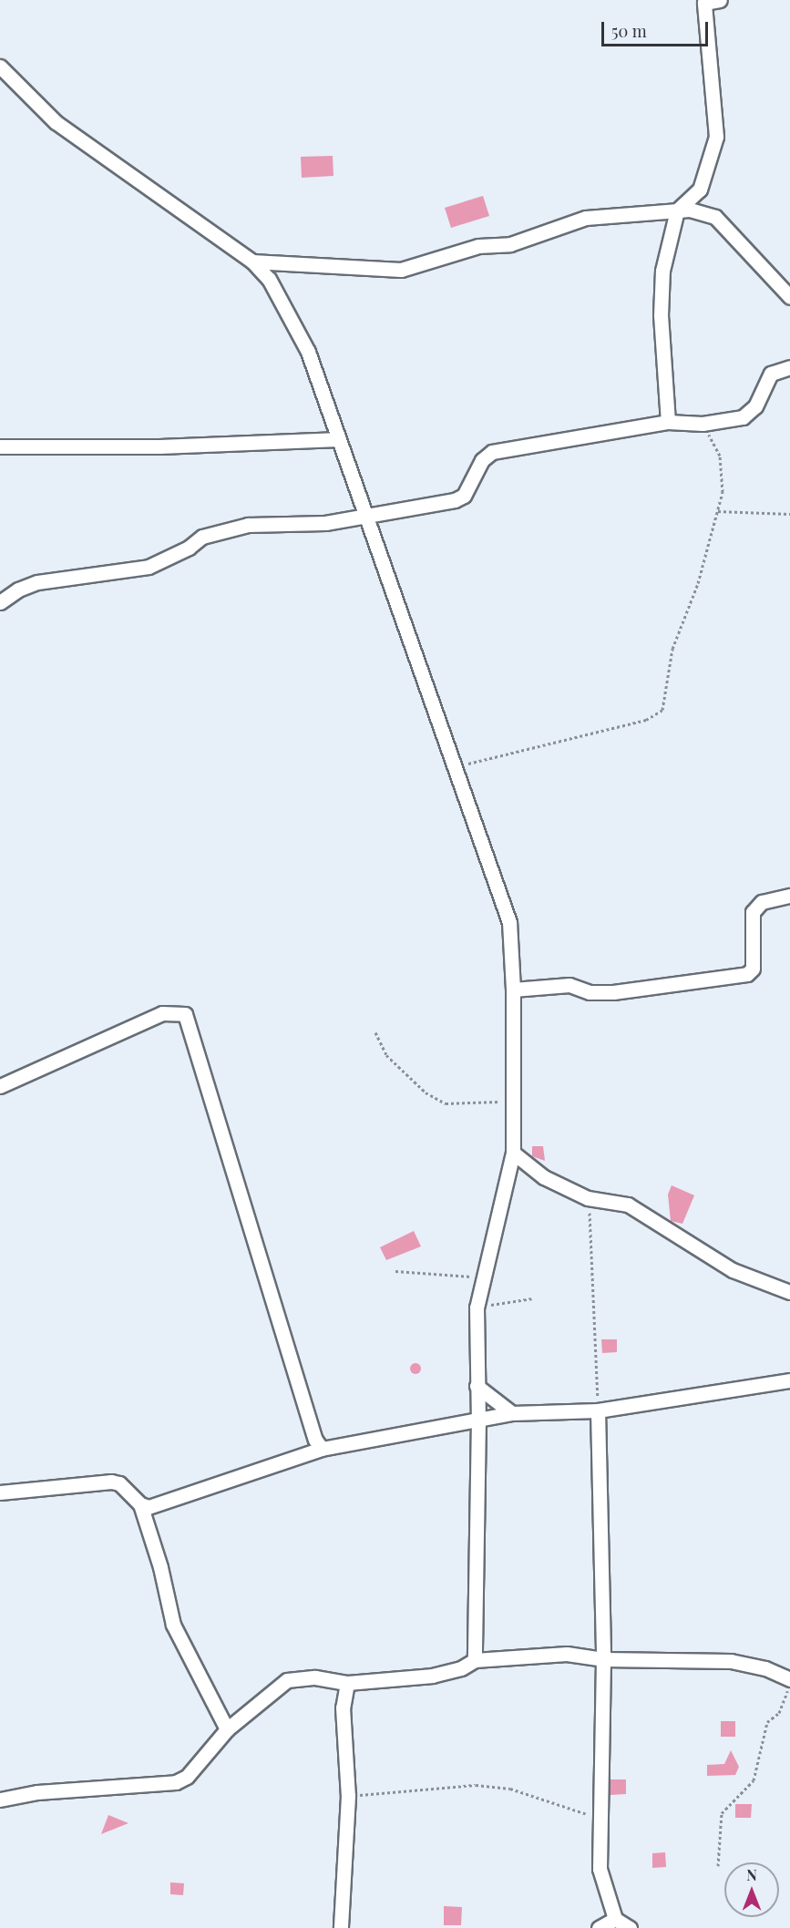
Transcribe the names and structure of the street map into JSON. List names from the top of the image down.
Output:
{
  "scale_bar": "50 m",
  "north": "top"
}
